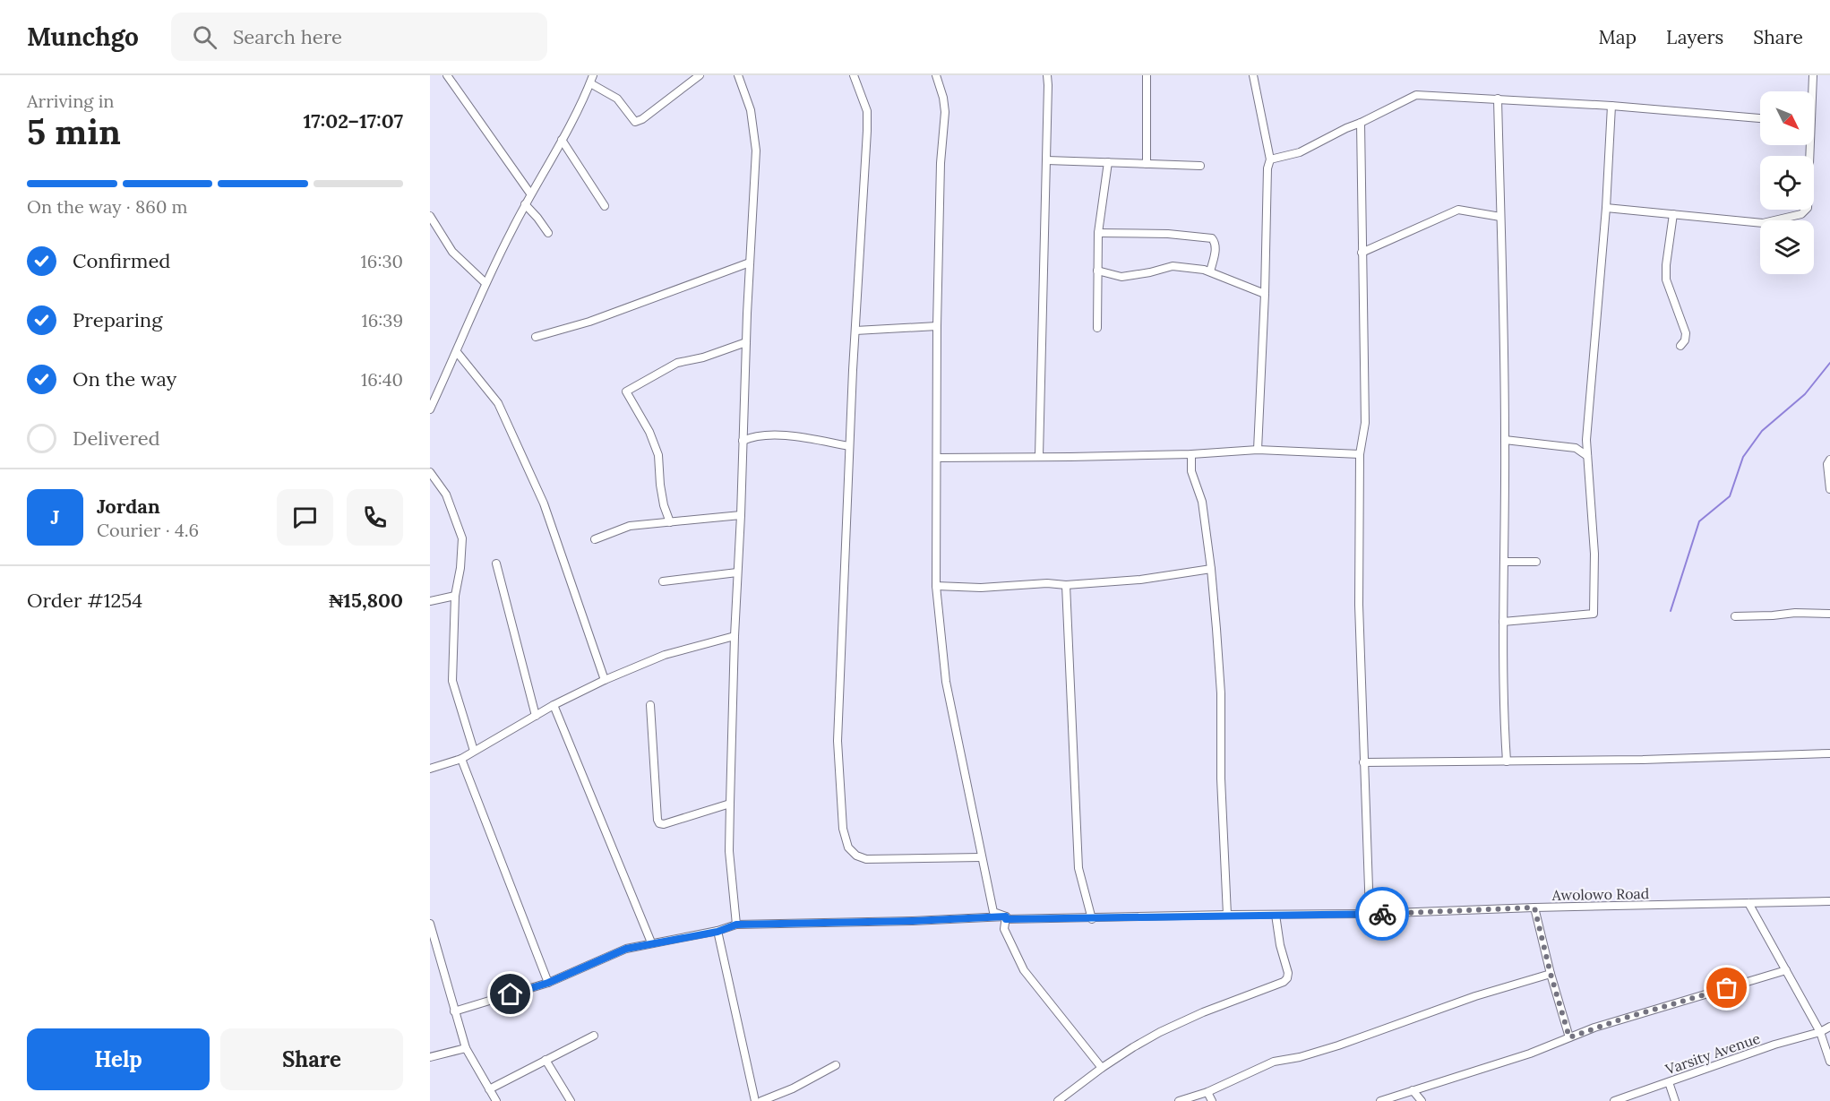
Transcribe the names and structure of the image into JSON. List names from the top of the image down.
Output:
{
  "streets": {
    "street": ["Awolowo Road", "Varsity Avenue"]
  },
  "north": "bottom right",
  "page": {
    "header": "Munchgo",
    "search": "Search here",
    "nav": ["Map", "Layers", "Share"],
    "heading": ["5 min", "Arriving in", "17:02–17:07"],
    "panel": [
      "Jordan",
      "Courier · 4.6",
      "Order #1254",
      "₦15,800"
    ],
    "bar": "On the way · 860 m",
    "list": [
      ["Confirmed", "16:30"],
      ["Preparing", "16:39"],
      ["On the way", "16:40"],
      "Delivered"
    ],
    "round": "J",
    "buttons": ["Help", "Share"]
  }
}
